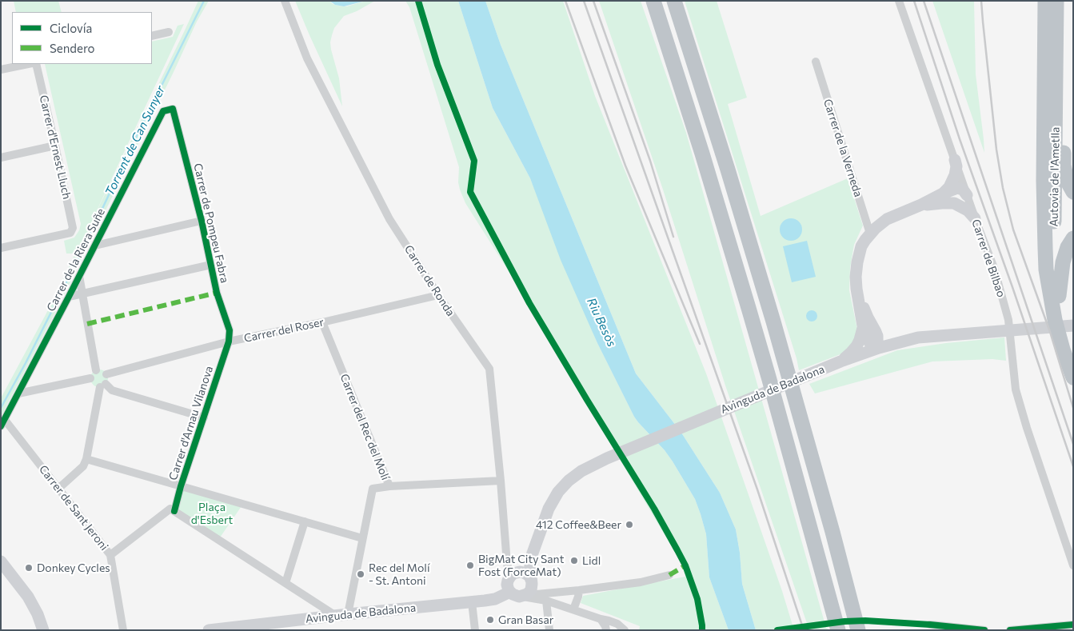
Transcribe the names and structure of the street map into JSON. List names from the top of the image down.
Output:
{
  "streets": {
    "highway": ["Autovia de l'Ametlla"],
    "street": [
      "Carrer d'Ernest Lluch",
      "Carrer de la Verneda",
      "Carrer de Pompeu Fabra",
      "Carrer de Bilbao",
      "Carrer de la Riera Suñe",
      "Carrer de Ronda",
      "Carrer del Roser",
      "Avinguda de Badalona",
      "Carrer d'Arnau Vilanova",
      "Carrer del Rec del Molí",
      "Carrer de Sant Jeroni"
    ]
  },
  "crossings": [
    ["Carrer de Pompeu Fabra", "Carrer de la Riera Suñe"],
    ["Carrer de Pompeu Fabra", "Carrer del Roser"],
    ["Carrer de Pompeu Fabra", "Carrer d'Arnau Vilanova"],
    ["Carrer de la Riera Suñe", "Carrer de Sant Jeroni"],
    ["Carrer de Ronda", "Carrer del Roser"],
    ["Carrer de Ronda", "Avinguda de Badalona"],
    ["Carrer del Roser", "Carrer d'Arnau Vilanova"],
    ["Carrer del Roser", "Carrer del Rec del Molí"],
    ["Avinguda de Badalona", "Carrer del Rec del Molí"]
  ],
  "water": ["Torrent de Can Sunyer", "Riu Besòs"],
  "parks": ["Plaça d'Esbert"],
  "places": [
    "412 Coffee&Beer",
    "Lidl",
    "BigMat City Sant Fost (ForceMat)",
    "Donkey Cycles",
    "Rec del Molí - St. Antoni",
    "Gran Basar"
  ],
  "legend": ["Ciclovía", "Sendero"]
}
